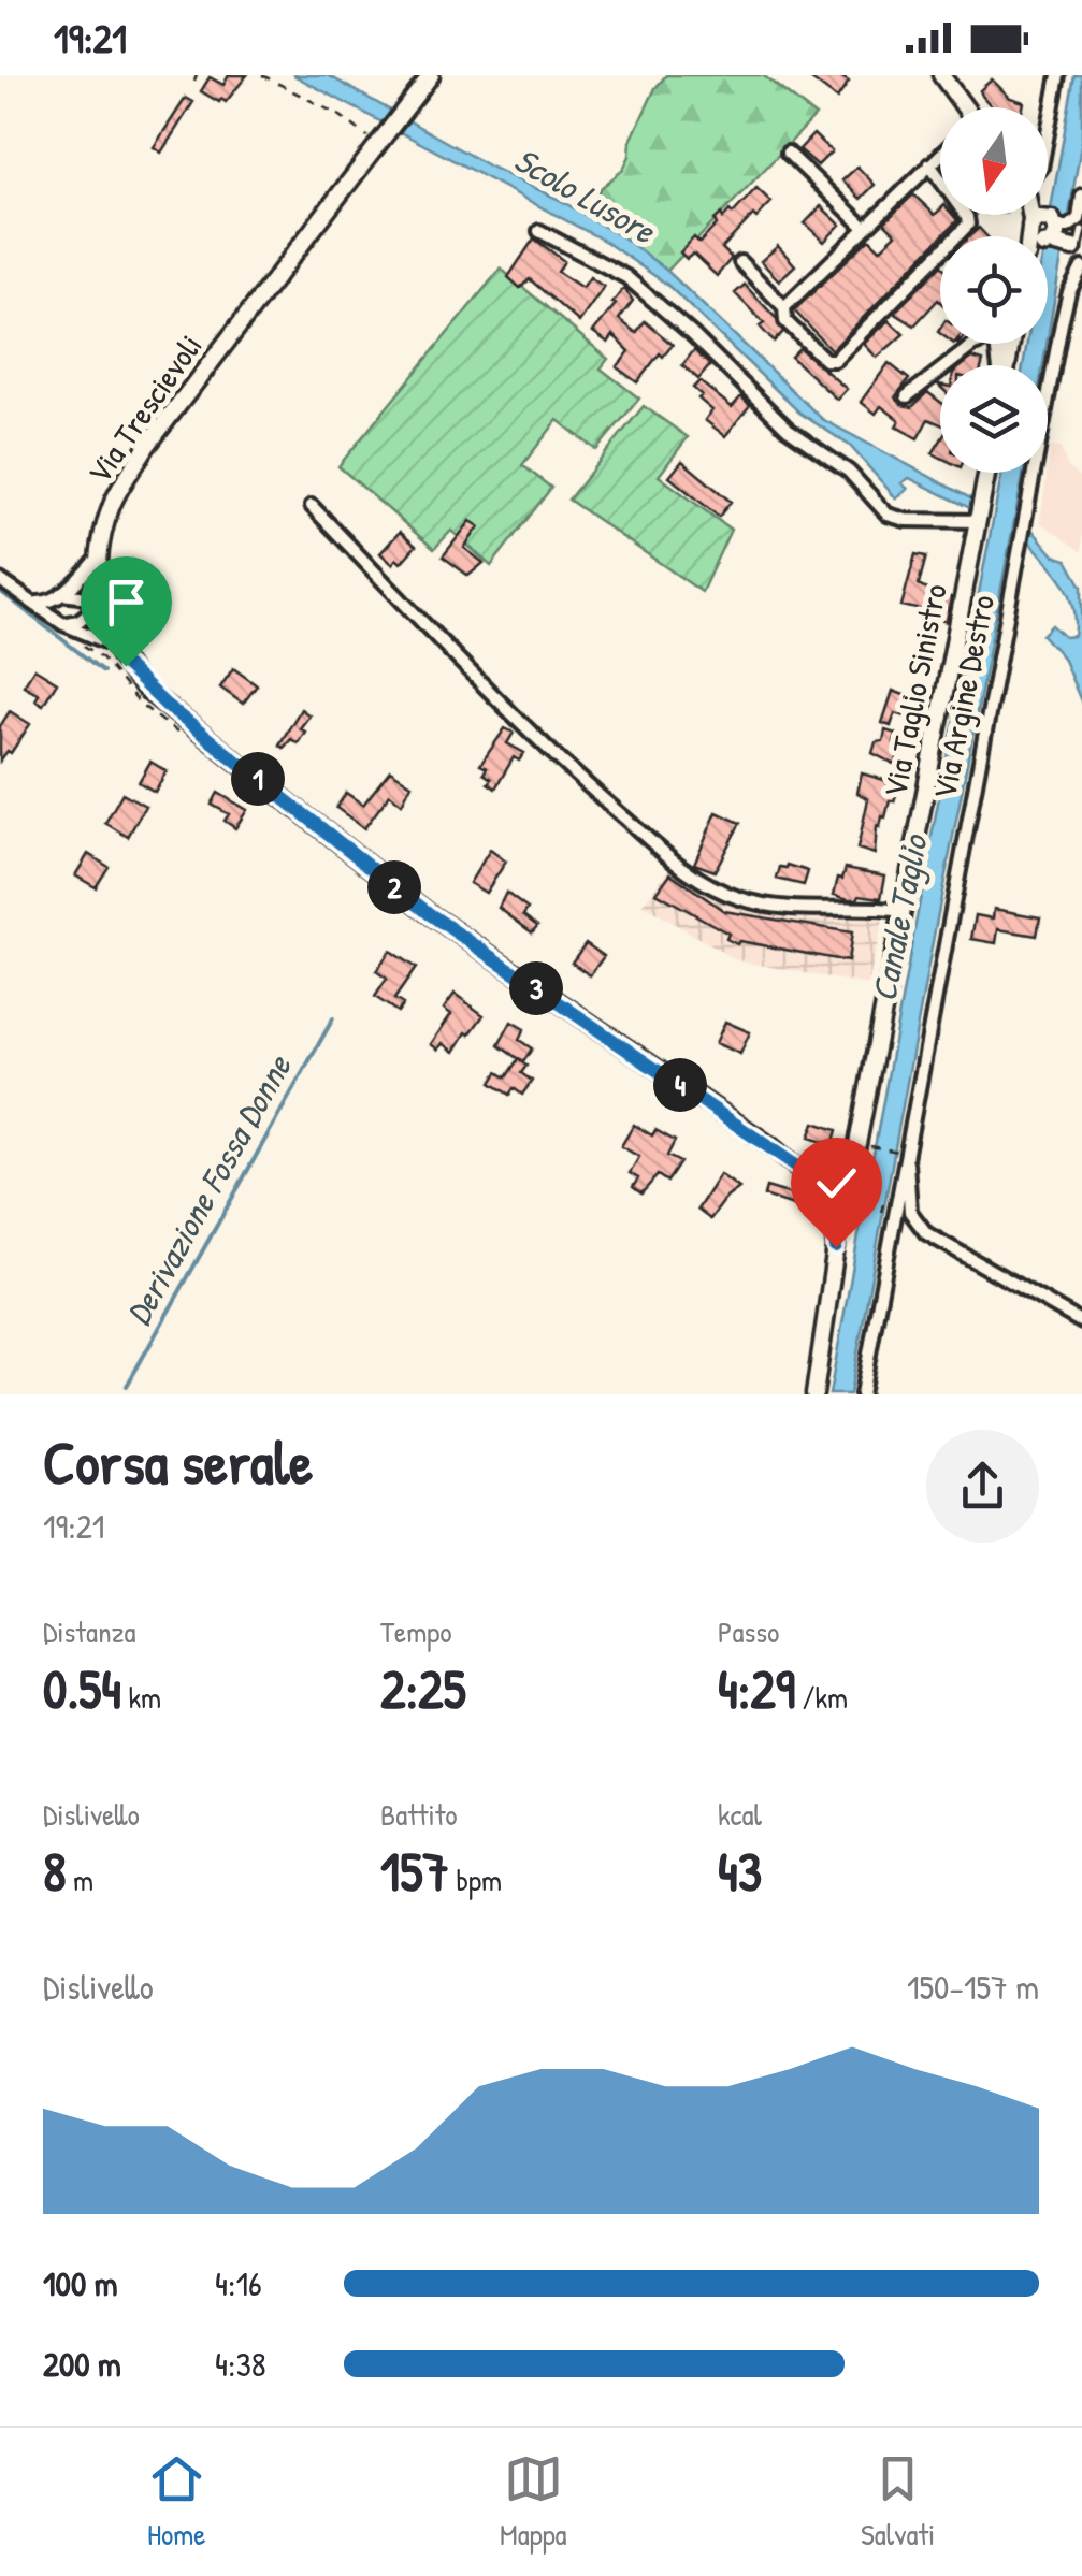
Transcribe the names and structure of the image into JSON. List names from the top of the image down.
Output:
{
  "streets": {
    "main road": ["Via Trescievoli", "Via Taglio Sinistro"],
    "street": ["Via Argine Destro"]
  },
  "crossings": [
    ["Via Trescievoli", "Via Taglio Sinistro"]
  ],
  "water": ["Scolo Lusore", "Canale Taglio", "Derivazione Fossa Donne"],
  "north": "bottom",
  "page": {
    "status": "19:21",
    "pins": [
      "1",
      "2",
      "3",
      "4"
    ],
    "heading": ["Corsa serale", "19:21"],
    "stats": [
      ["Distanza", "0.54 km"],
      ["Tempo", "2:25"],
      ["Passo", "4:29 /km"],
      ["Dislivello", "8 m"],
      ["Battito", "157 bpm"],
      ["kcal", "43"]
    ],
    "chart": ["Dislivello", "150–157 m"],
    "list": [
      {
        "name": "100 m",
        "note": "4:16"
      },
      {
        "name": "200 m",
        "note": "4:38"
      }
    ],
    "tabs": ["Home", "Mappa", "Salvati"]
  }
}
